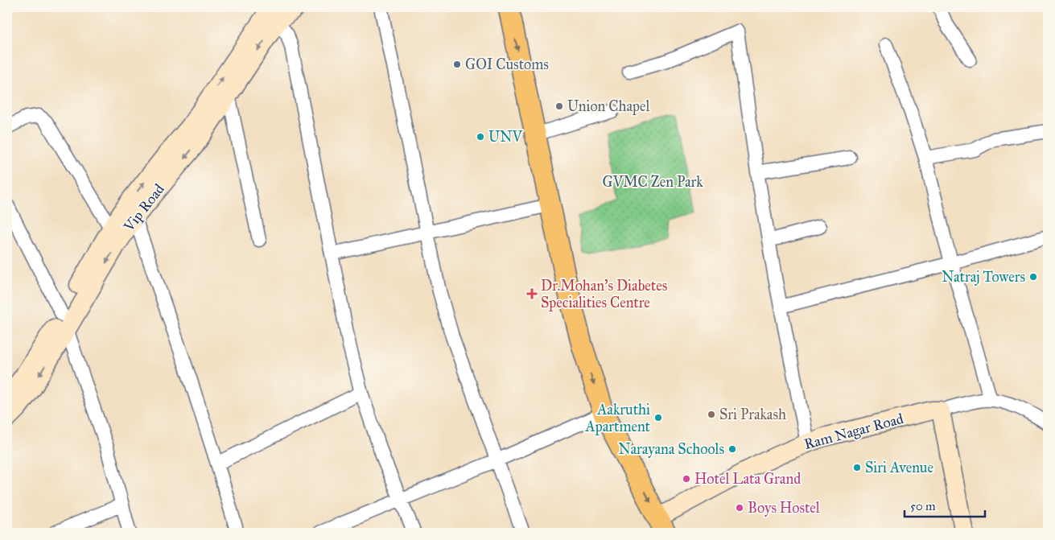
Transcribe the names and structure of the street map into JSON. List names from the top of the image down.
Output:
{
  "streets": {
    "main road": ["Vip Road", "Ram Nagar Road"]
  },
  "parks": ["GVMC Zen Park"],
  "places": {
    "other": [
      "GOI Customs",
      "Union Chapel",
      "UNV",
      "Natraj Towers",
      "Sri Prakash",
      "Aakruthi Apartment",
      "Narayana Schools",
      "Siri Avenue",
      "Hotel Lata Grand",
      "Boys Hostel"
    ],
    "health": ["Dr.Mohan's Diabetes Specialities Centre"]
  },
  "scale_bar": "50 m"
}
